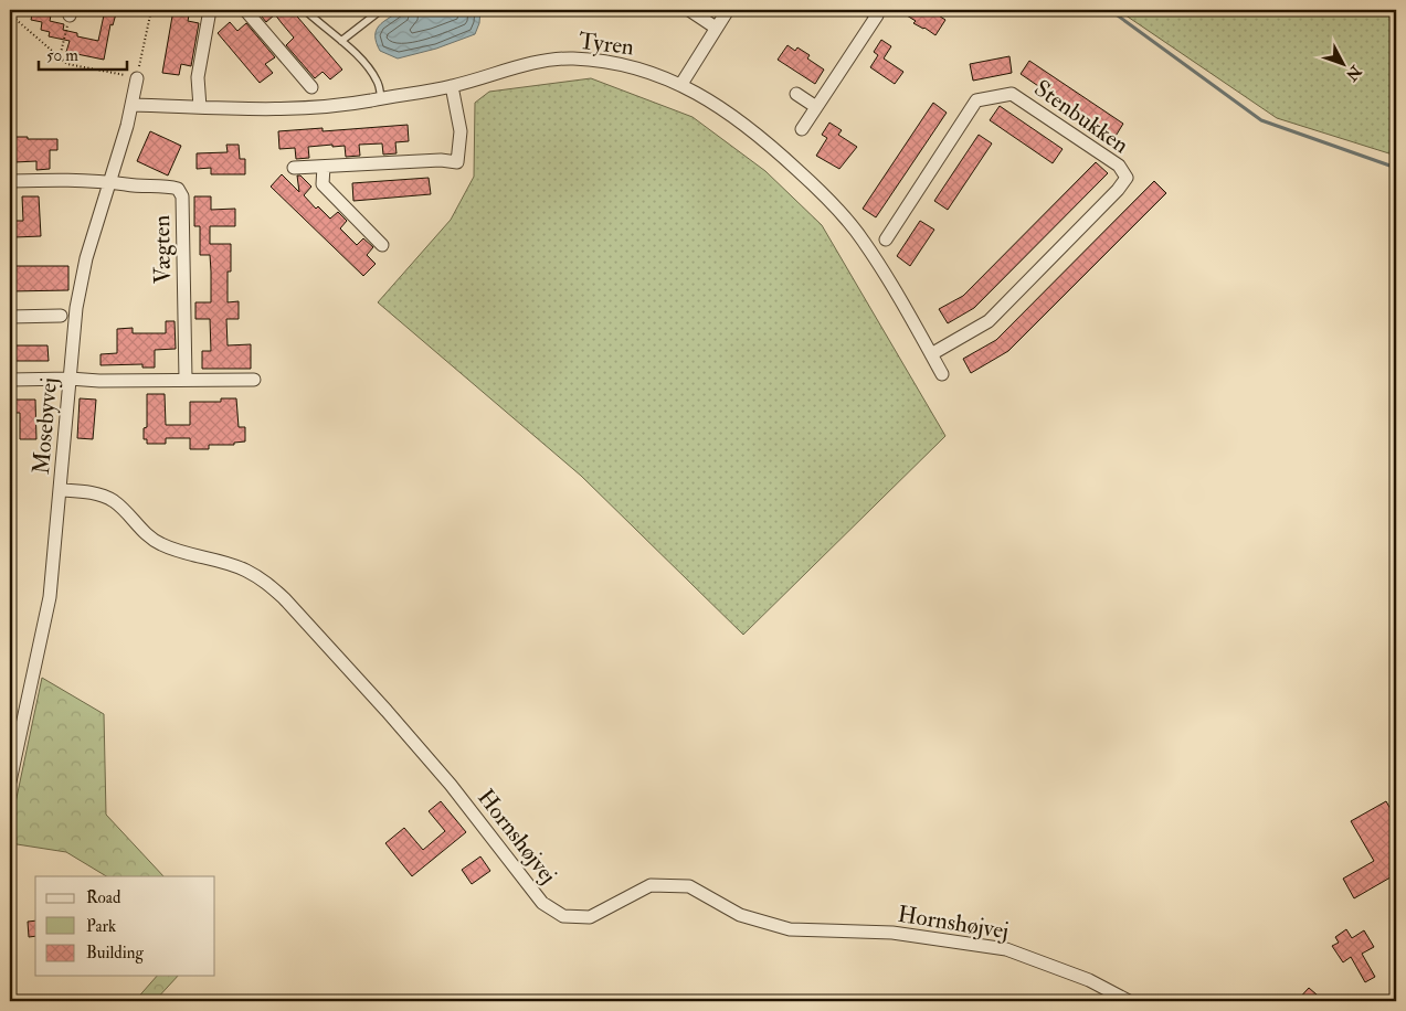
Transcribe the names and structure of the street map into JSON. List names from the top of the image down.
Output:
{
  "streets": {
    "street": [
      "Tyren",
      "Stenbukken",
      "Vægten",
      "Mosebyvej",
      "Hornshøjvej"
    ]
  },
  "crossings": [
    ["Tyren", "Stenbukken"],
    ["Tyren", "Mosebyvej"],
    ["Vægten", "Mosebyvej"],
    ["Mosebyvej", "Hornshøjvej"]
  ],
  "legend": ["Road", "Park", "Building"],
  "scale_bar": "50 m",
  "north": "bottom right"
}
